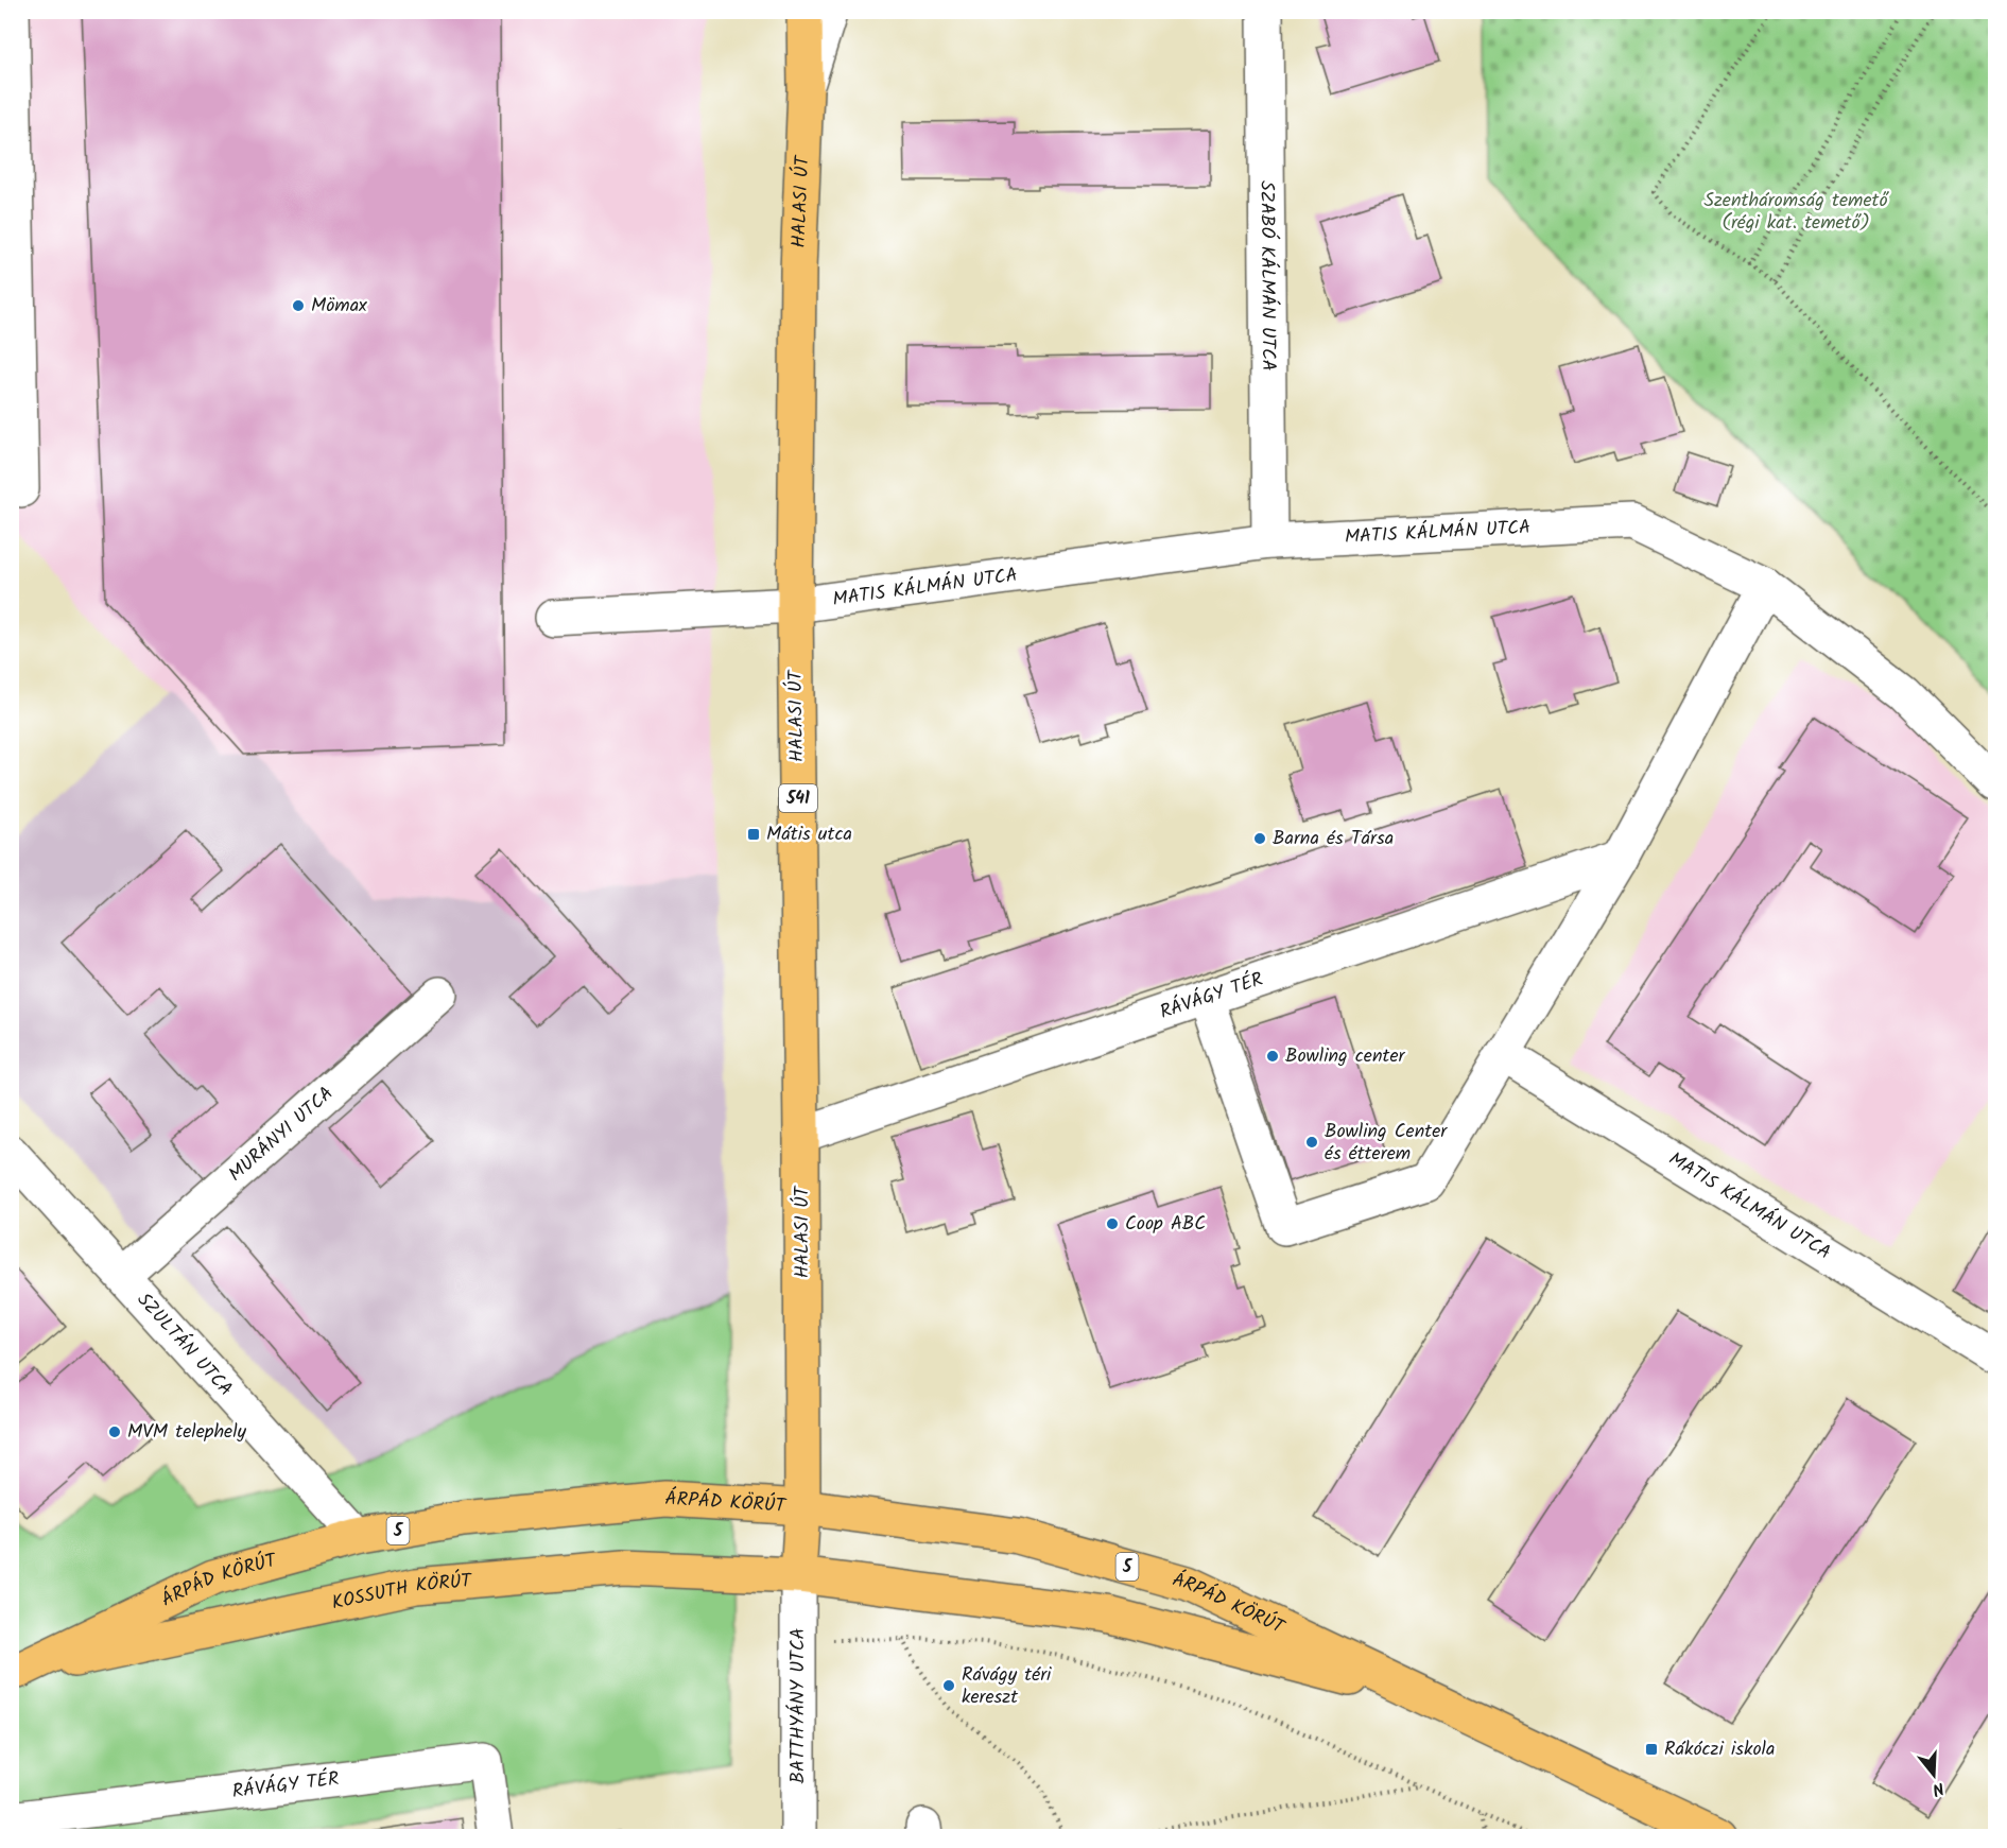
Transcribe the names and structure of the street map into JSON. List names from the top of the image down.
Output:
{
  "streets": {
    "main road": [
      "HALASI ÚT",
      "541",
      "ÁRPÁD KÖRÚT",
      "5",
      "KOSSUTH KÖRÚT"
    ],
    "street": [
      "SZABÓ KÁLMÁN UTCA",
      "MATIS KÁLMÁN UTCA",
      "RÁVÁGY TÉR",
      "MURÁNYI UTCA",
      "SZULTÁN UTCA",
      "BATTHYÁNY UTCA"
    ]
  },
  "crossings": [
    ["HALASI ÚT", "MATIS KÁLMÁN UTCA"],
    ["HALASI ÚT", "RÁVÁGY TÉR"],
    ["HALASI ÚT", "ÁRPÁD KÖRÚT"],
    ["HALASI ÚT", "KOSSUTH KÖRÚT"],
    ["HALASI ÚT", "BATTHYÁNY UTCA"],
    ["SZABÓ KÁLMÁN UTCA", "MATIS KÁLMÁN UTCA"],
    ["MURÁNYI UTCA", "SZULTÁN UTCA"],
    ["SZULTÁN UTCA", "ÁRPÁD KÖRÚT"],
    ["ÁRPÁD KÖRÚT", "KOSSUTH KÖRÚT"],
    ["ÁRPÁD KÖRÚT", "BATTHYÁNY UTCA"],
    ["KOSSUTH KÖRÚT", "BATTHYÁNY UTCA"]
  ],
  "parks": ["Szentháromság temető (régi kat. temető)"],
  "places": {
    "other": [
      "Mömax",
      "Barna és Társa",
      "Bowling center",
      "Bowling Center és étterem",
      "Coop ABC",
      "MVM telephely",
      "Rávágy téri kereszt"
    ],
    "transit": ["Mátis utca", "Rákóczi iskola"]
  },
  "north": "bottom"
}
